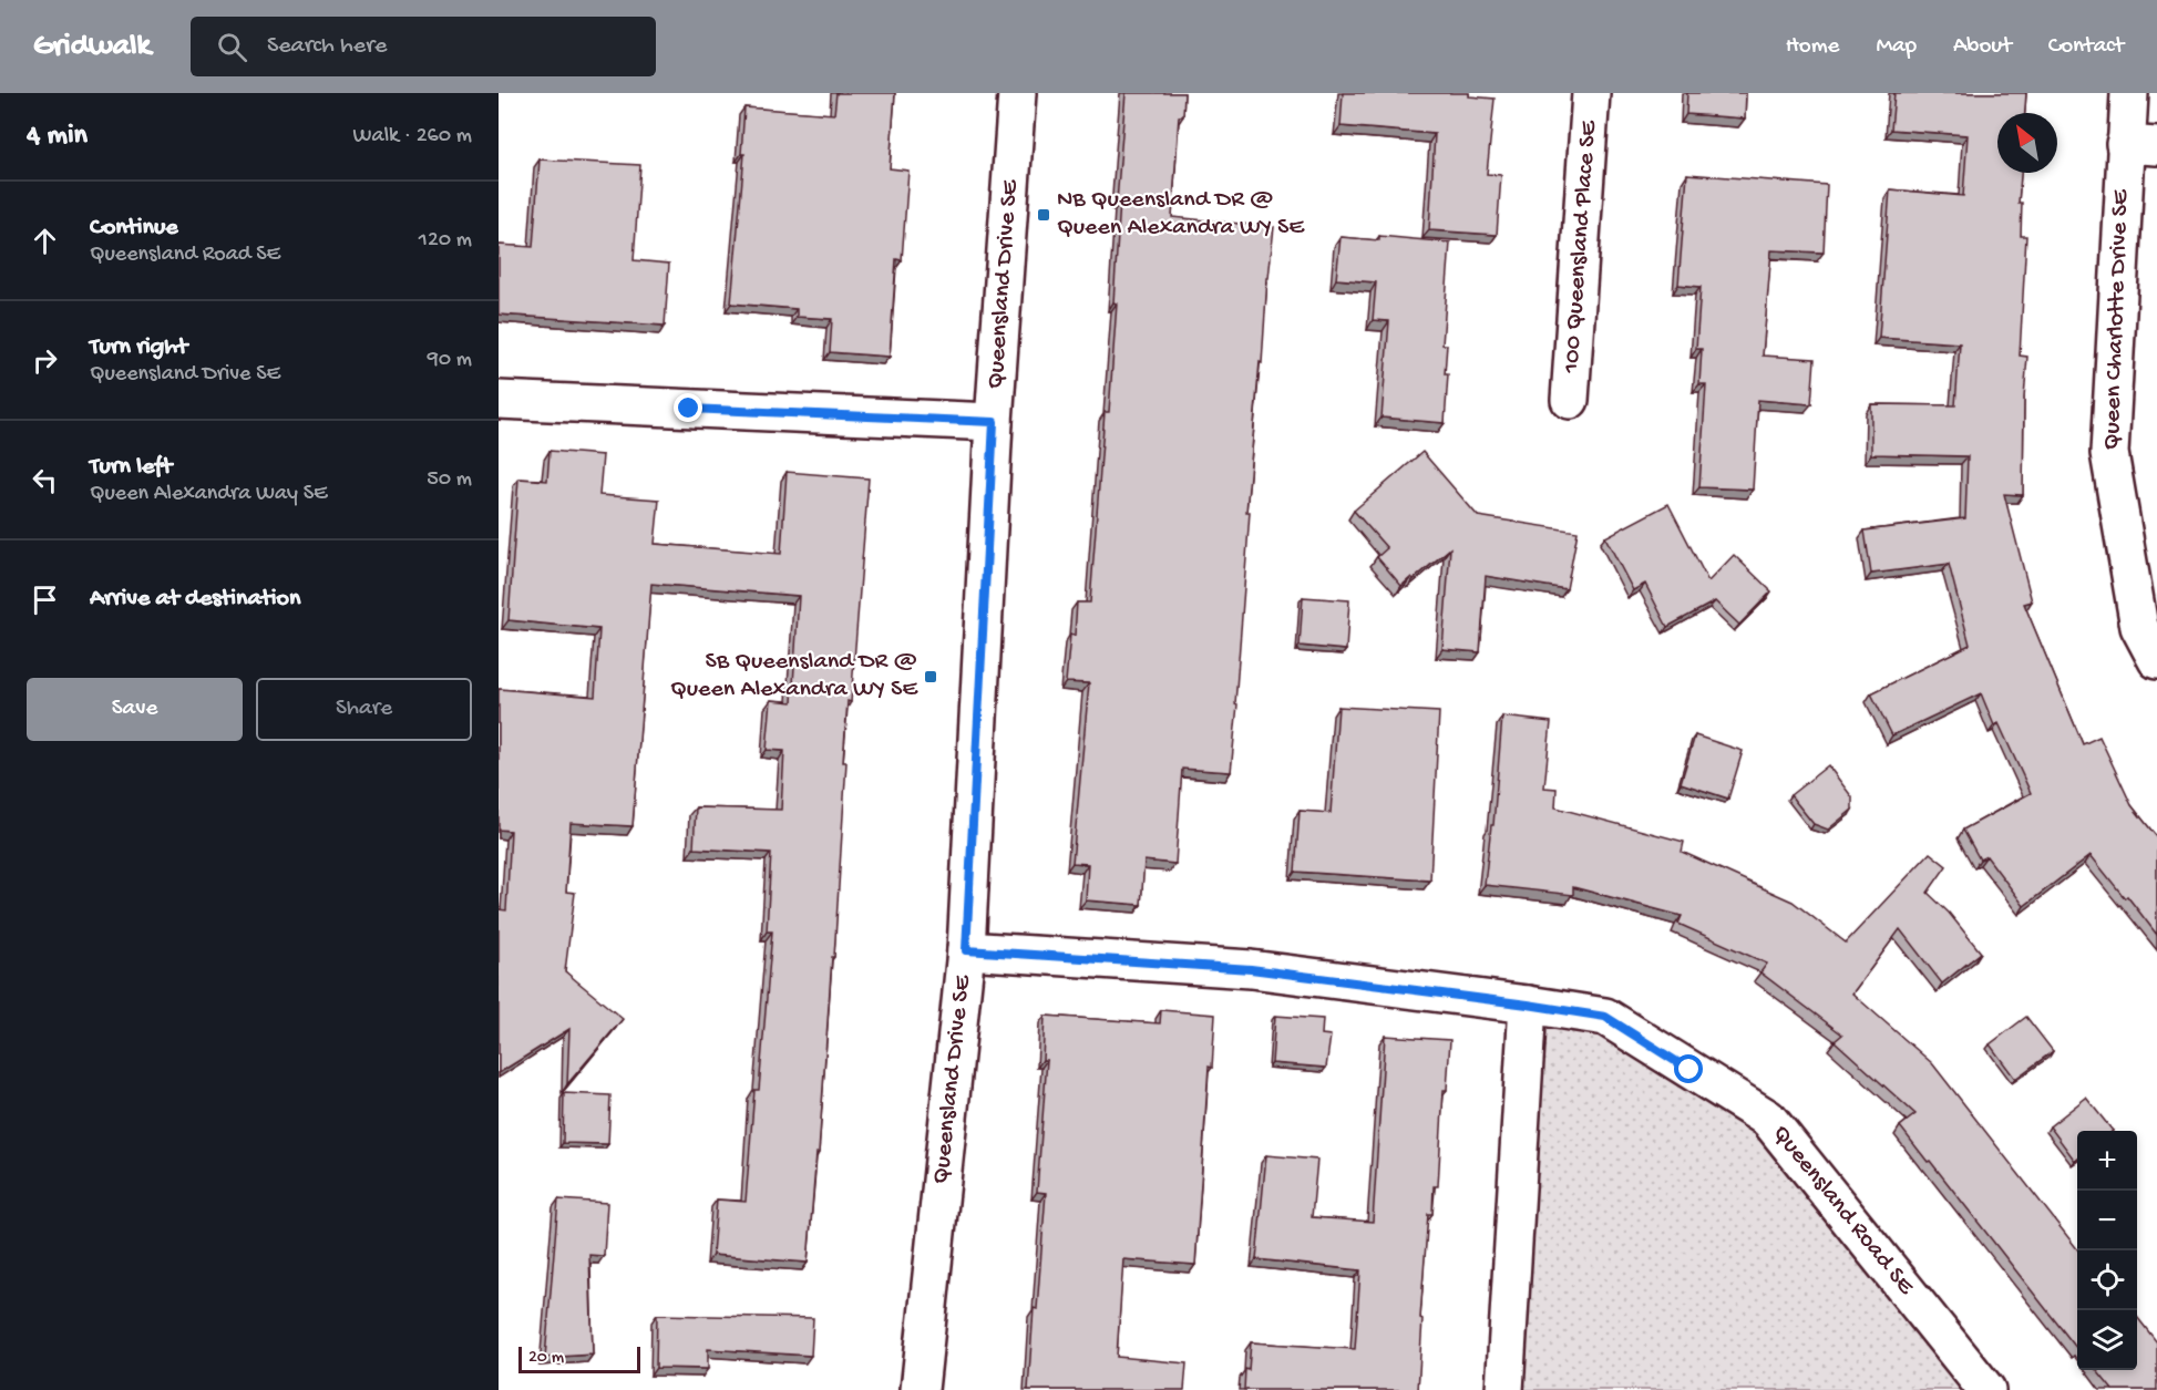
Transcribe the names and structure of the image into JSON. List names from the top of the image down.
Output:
{
  "streets": {
    "street": [
      "100 Queensland Place SE",
      "Queensland Drive SE",
      "Queen Charlotte Drive SE",
      "Queensland Road SE"
    ]
  },
  "crossings": [
    ["Queensland Drive SE", "Queensland Road SE"]
  ],
  "places": {
    "transit": ["NB Queensland DR @ Queen Alexandra WY SE", "SB Queensland DR @ Queen Alexandra WY SE"]
  },
  "scale_bar": "20 m",
  "north": "top left",
  "page": {
    "header": "Gridwalk",
    "search": "Search here",
    "nav": [
      "Home",
      "Map",
      "About",
      "Contact"
    ],
    "heading": ["4 min", "Walk · 260 m"],
    "list": [
      ["Continue", "Queensland Road SE", "120 m"],
      ["Turn right", "Queensland Drive SE", "90 m"],
      ["Turn left", "Queen Alexandra Way SE", "50 m"],
      "Arrive at destination"
    ],
    "buttons": ["Save", "Share"],
    "map_buttons": ["+", "−"],
    "scale": "20 m"
  }
}
